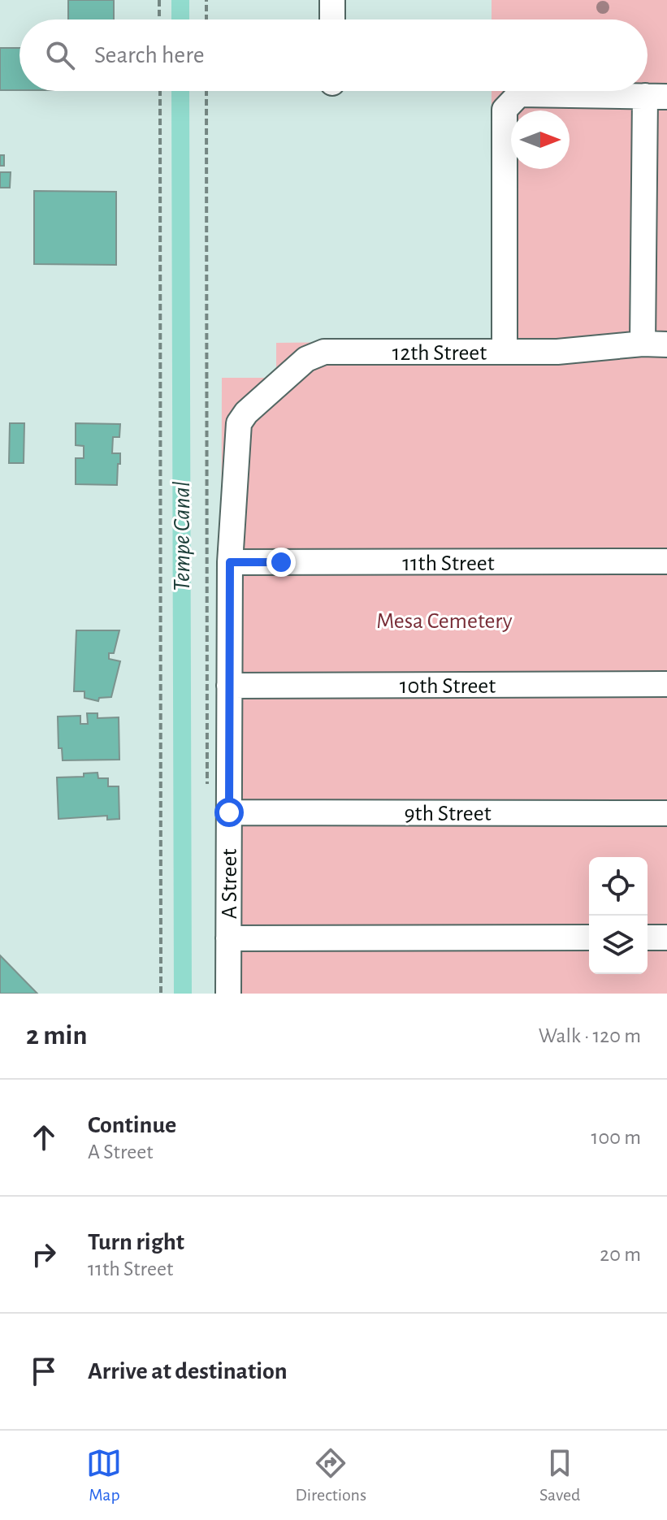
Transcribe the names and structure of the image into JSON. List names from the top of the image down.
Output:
{
  "streets": {
    "lane": [
      "12th Street",
      "11th Street",
      "10th Street",
      "9th Street",
      "A Street"
    ]
  },
  "crossings": [
    ["12th Street", "A Street"],
    ["11th Street", "A Street"],
    ["10th Street", "A Street"],
    ["9th Street", "A Street"]
  ],
  "water": ["Tempe Canal"],
  "parks": ["Mesa Cemetery"],
  "north": "right",
  "page": {
    "search": "Search here",
    "heading": ["2 min", "Walk · 120 m"],
    "list": [
      ["Continue", "A Street", "100 m"],
      ["Turn right", "11th Street", "20 m"],
      "Arrive at destination"
    ],
    "nav": ["Map", "Directions", "Saved"]
  }
}
